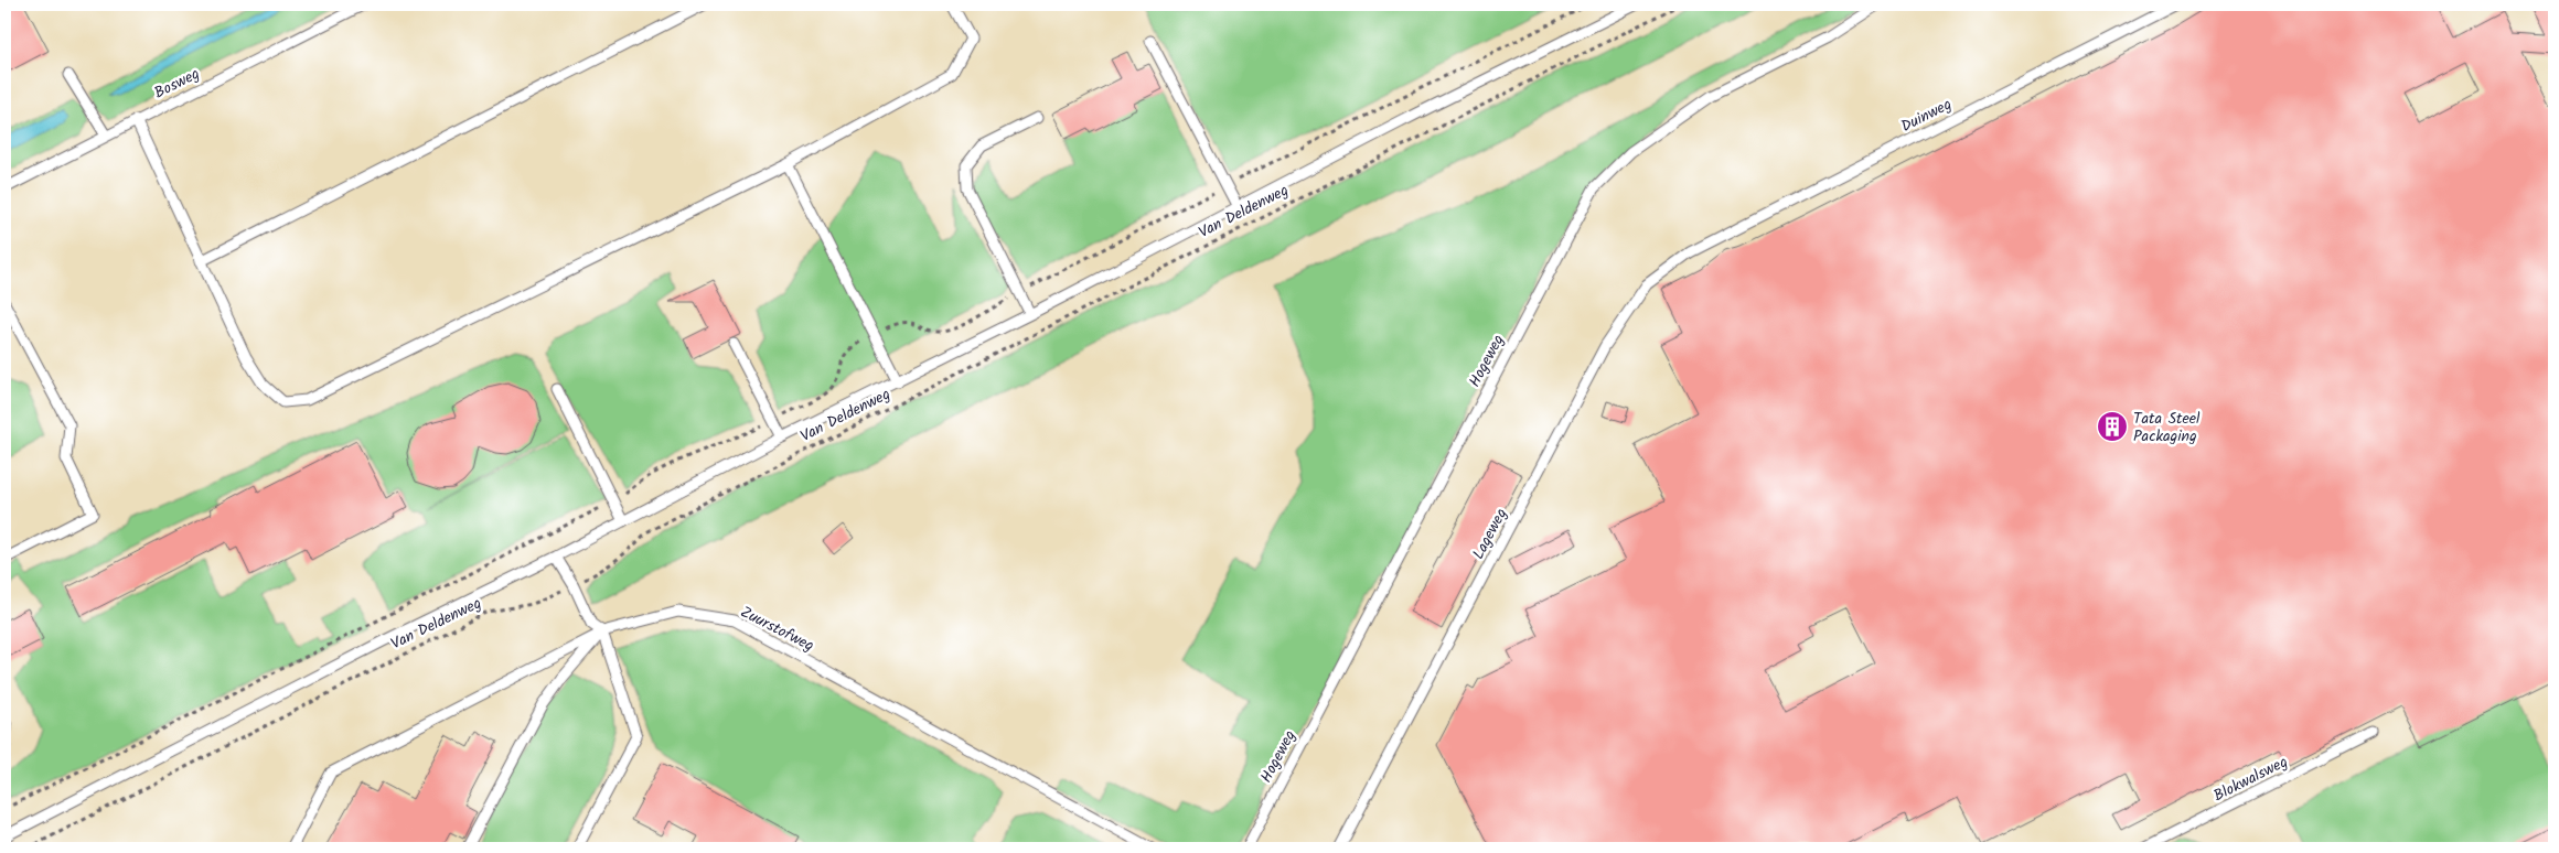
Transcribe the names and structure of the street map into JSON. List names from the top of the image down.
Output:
{
  "streets": {
    "lane": [
      "Bosweg",
      "Duinweg",
      "Van Deldenweg",
      "Hogeweg",
      "Lageweg",
      "Zuurstofweg",
      "Blokwalsweg"
    ]
  },
  "crossings": [
    ["Duinweg", "Lageweg"]
  ],
  "places": {
    "building": ["Tata Steel Packaging"]
  }
}
